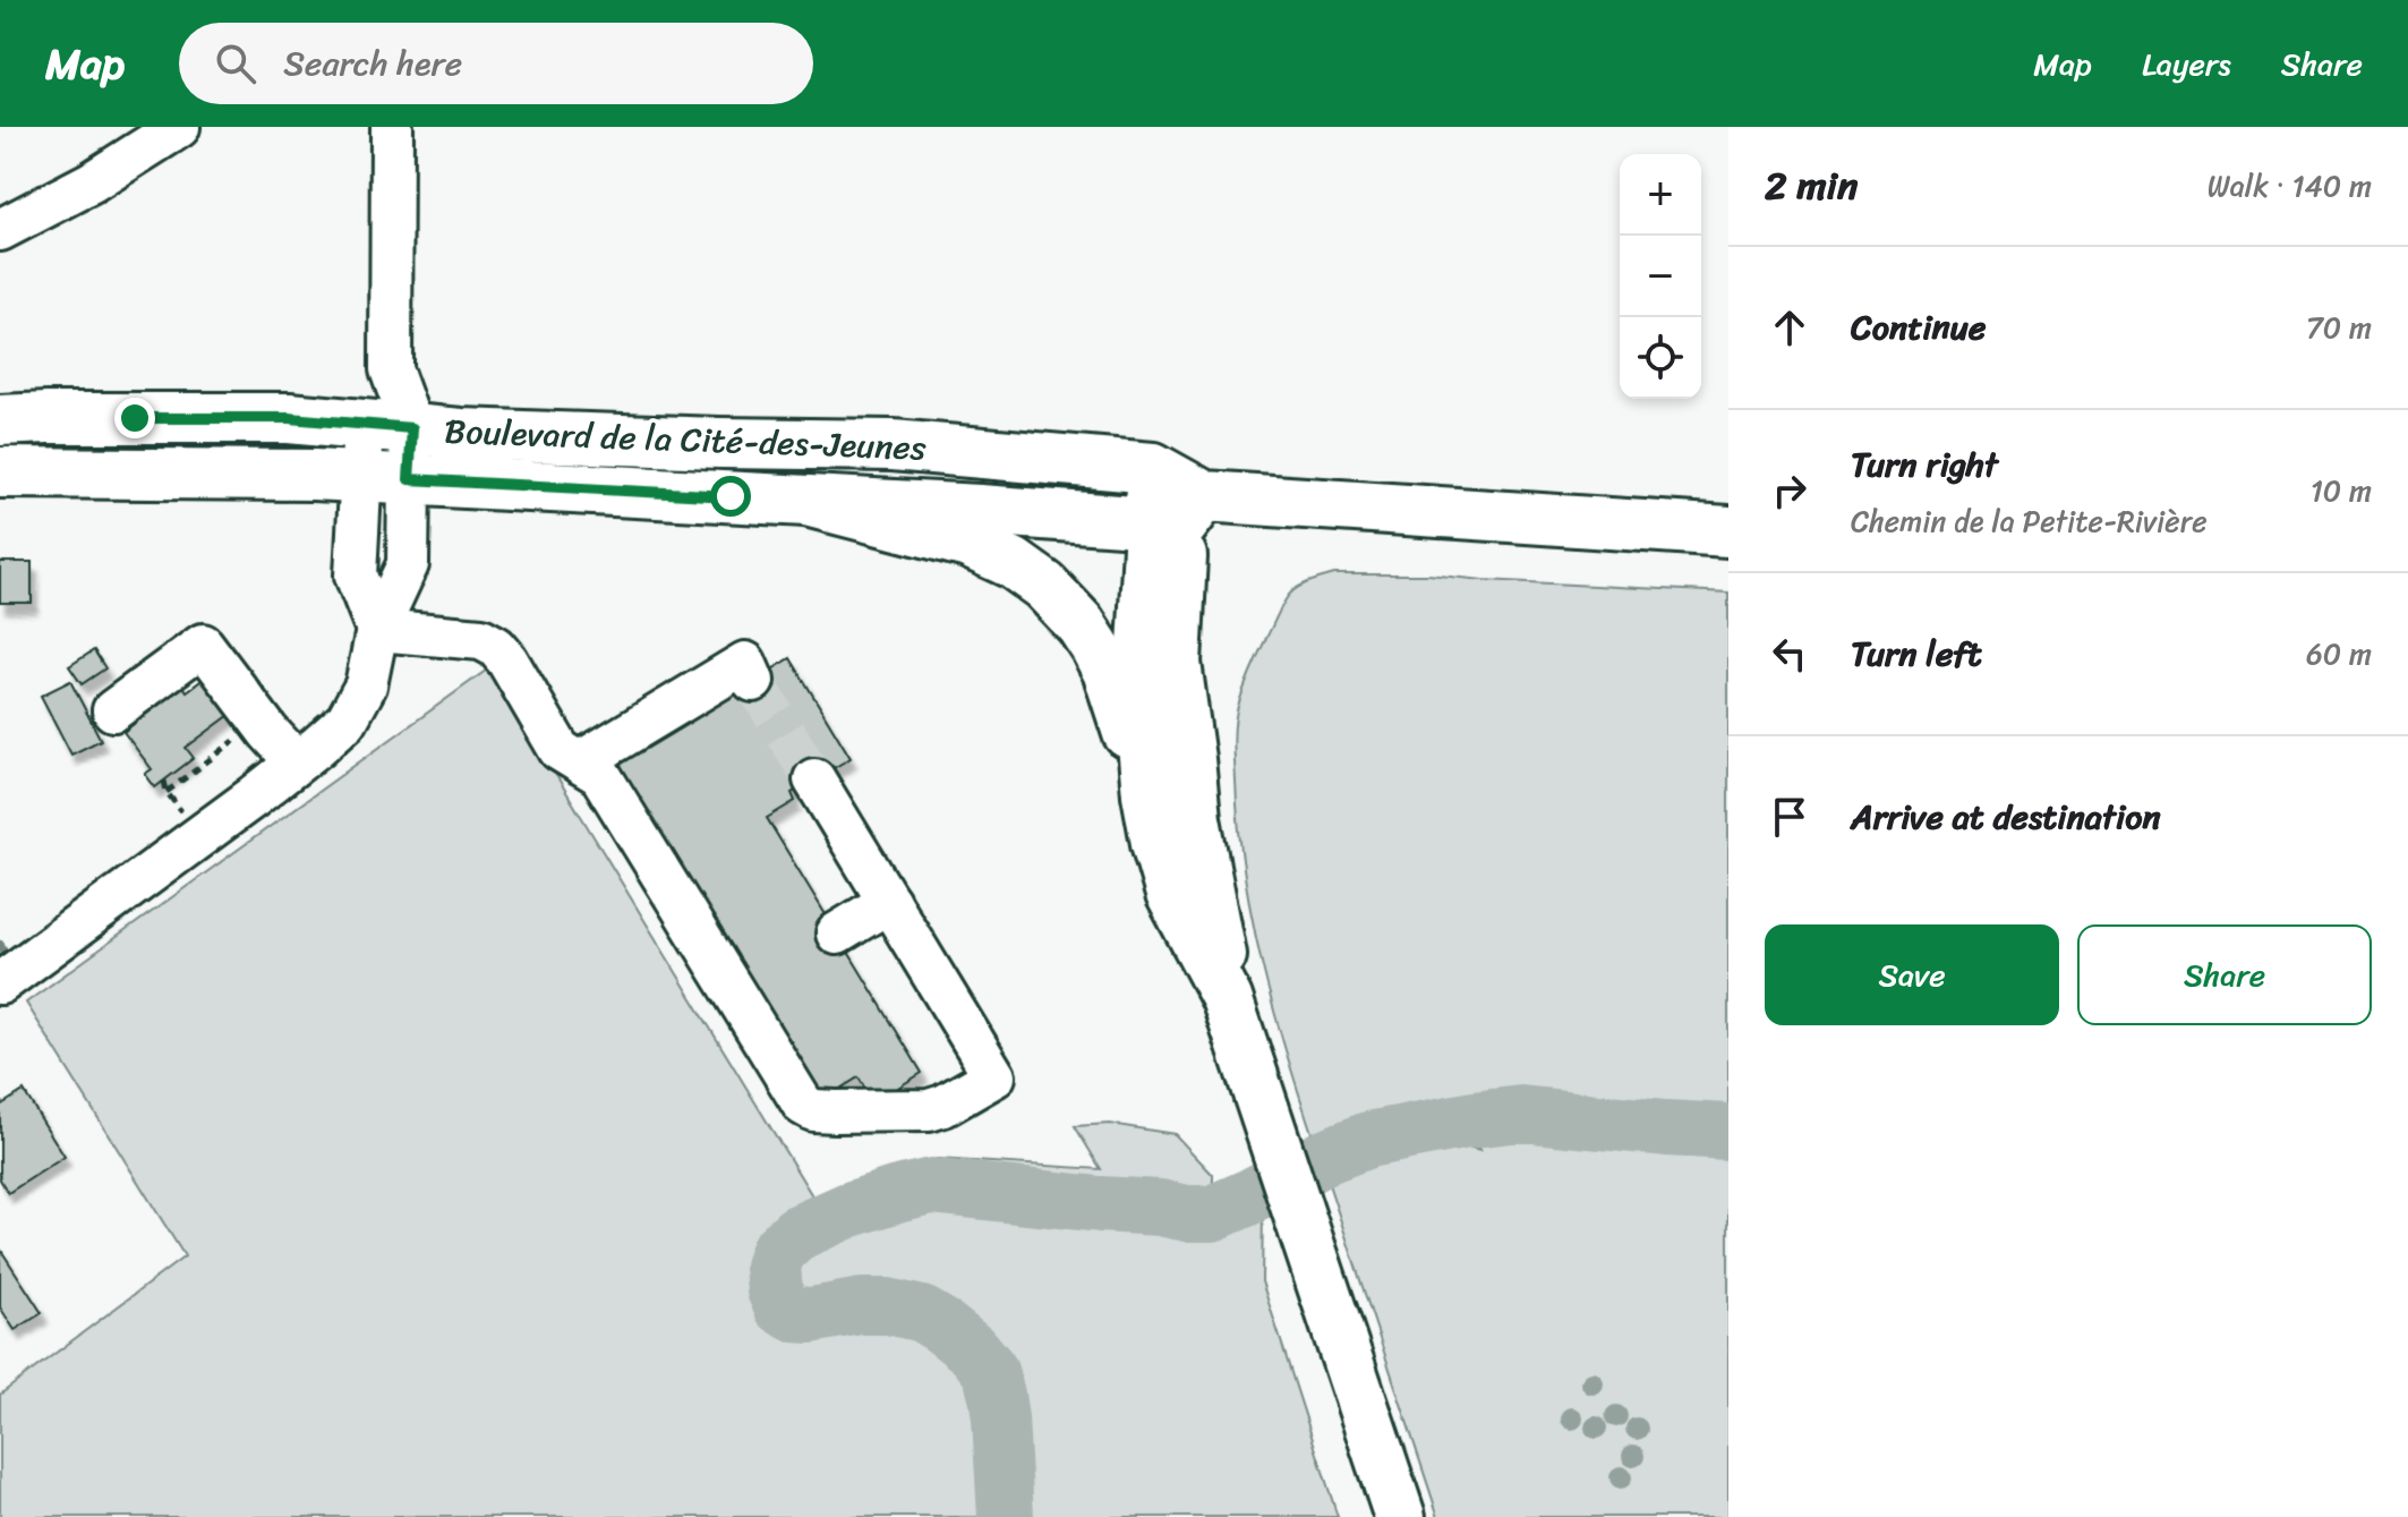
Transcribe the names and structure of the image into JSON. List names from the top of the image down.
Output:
{
  "streets": {
    "main road": ["Boulevard de la Cité-des-Jeunes"]
  },
  "page": {
    "header": "Map",
    "search": "Search here",
    "nav": ["Map", "Layers", "Share"],
    "heading": ["2 min", "Walk · 140 m"],
    "map_buttons": ["+", "−"],
    "list": [
      ["Continue", "70 m"],
      ["Turn right", "Chemin de la Petite-Rivière", "10 m"],
      ["Turn left", "60 m"],
      "Arrive at destination"
    ],
    "buttons": ["Save", "Share"]
  }
}
